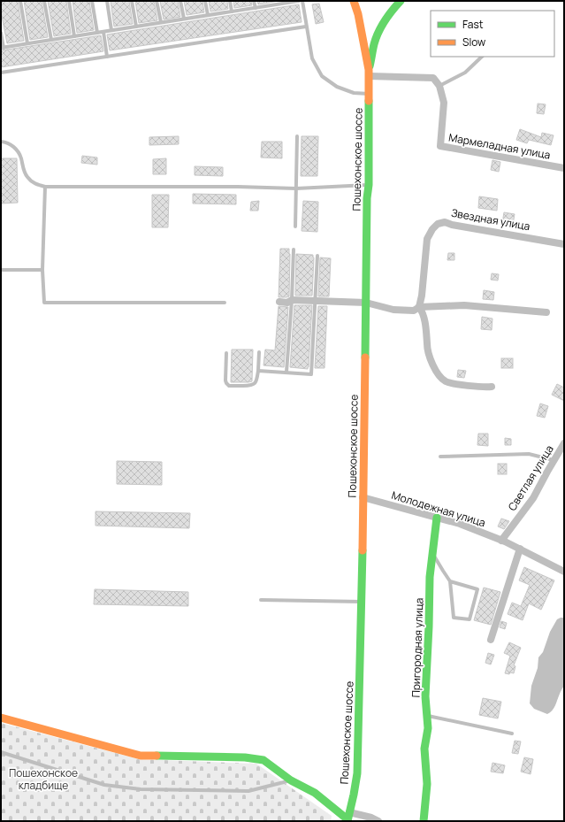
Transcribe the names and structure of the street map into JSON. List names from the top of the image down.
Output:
{
  "streets": {
    "street": [
      "Мармеладная улица",
      "Пошехонское шоссе",
      "Звездная улица",
      "Светлая улица",
      "Молодежная улица",
      "Пригородная улица"
    ]
  },
  "crossings": [
    ["Пошехонское шоссе", "Молодежная улица"],
    ["Светлая улица", "Молодежная улица"],
    ["Молодежная улица", "Пригородная улица"]
  ],
  "parks": ["Пошехонское кладбище"],
  "legend": ["Fast", "Slow"]
}
